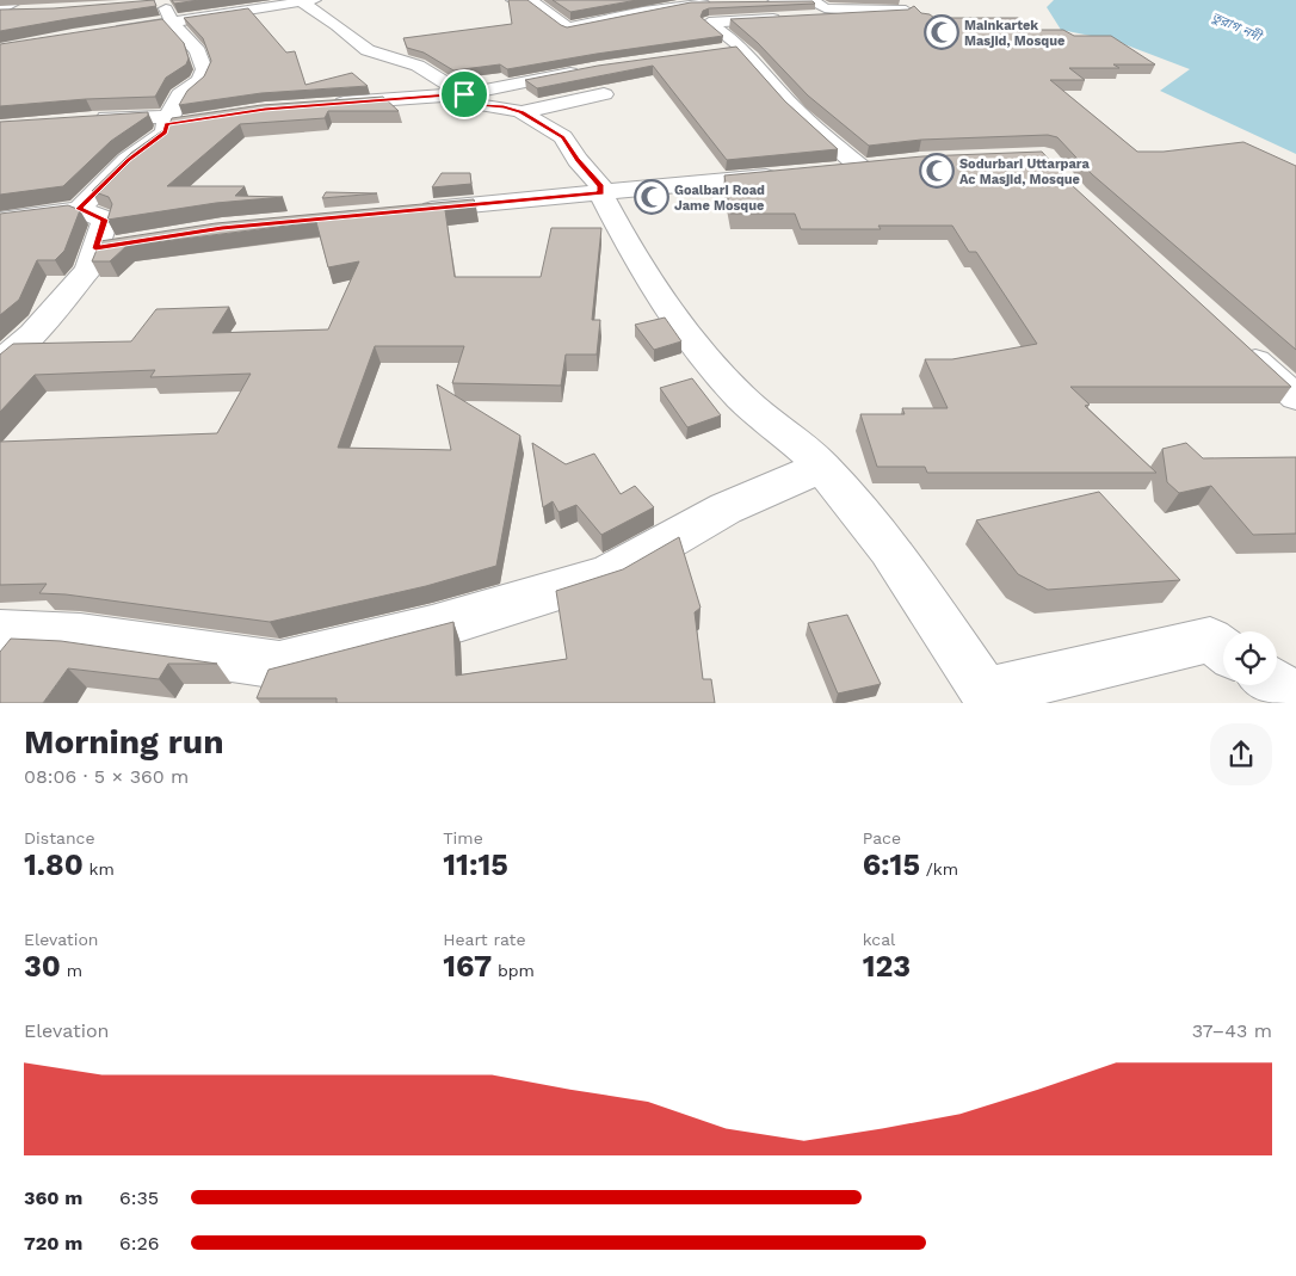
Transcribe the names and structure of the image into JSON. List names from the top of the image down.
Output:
{
  "water": ["তুরাগ নদী"],
  "places": {
    "mosque": ["Mainkartek Masjid, Mosque", "Sodurbari Uttarpara Ac Masjid, Mosque", "Goalbari Road Jame Mosque"]
  },
  "page": {
    "heading": ["Morning run", "08:06 · 5 × 360 m"],
    "stats": [
      ["Distance", "1.80 km"],
      ["Time", "11:15"],
      ["Pace", "6:15 /km"],
      ["Elevation", "30 m"],
      ["Heart rate", "167 bpm"],
      ["kcal", "123"]
    ],
    "chart": ["Elevation", "37–43 m"],
    "list": [
      {
        "name": "360 m",
        "note": "6:35"
      },
      {
        "name": "720 m",
        "note": "6:26"
      }
    ]
  }
}
